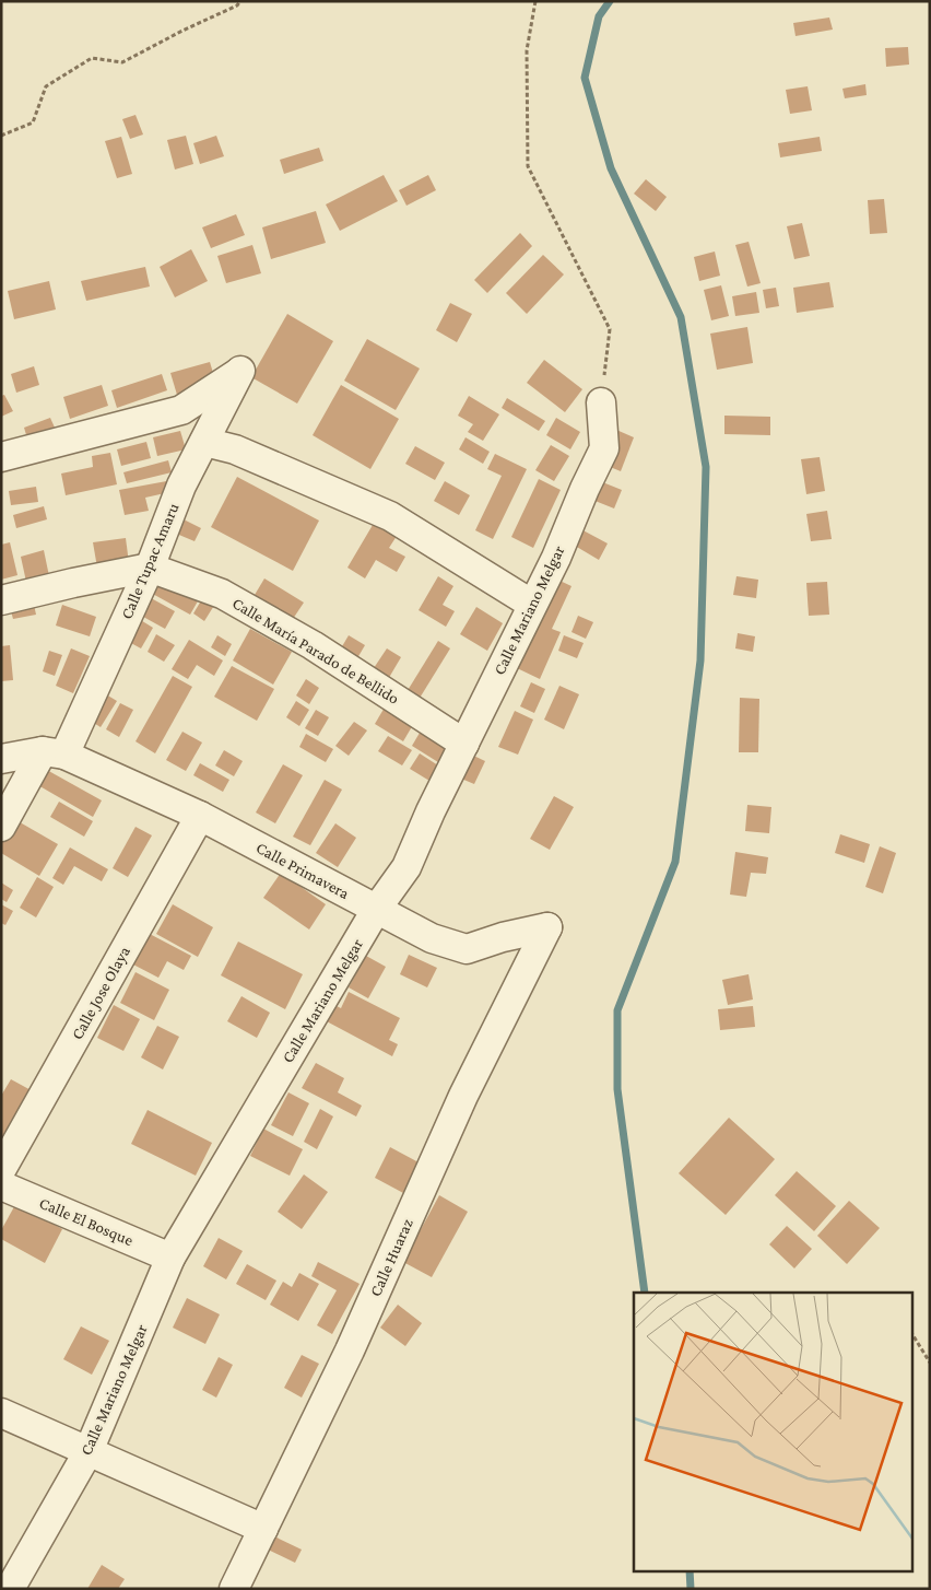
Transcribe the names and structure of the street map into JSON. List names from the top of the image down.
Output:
{
  "streets": {
    "street": [
      "Calle Tupac Amaru",
      "Calle Mariano Melgar",
      "Calle María Parado de Bellido",
      "Calle Primavera",
      "Calle Jose Olaya",
      "Calle El Bosque",
      "Calle Huaraz"
    ]
  },
  "crossings": [
    ["Calle Tupac Amaru", "Calle María Parado de Bellido"],
    ["Calle Tupac Amaru", "Calle Primavera"],
    ["Calle Mariano Melgar", "Calle María Parado de Bellido"],
    ["Calle Mariano Melgar", "Calle Primavera"],
    ["Calle Mariano Melgar", "Calle El Bosque"],
    ["Calle Primavera", "Calle Jose Olaya"],
    ["Calle Primavera", "Calle Huaraz"]
  ]
}
